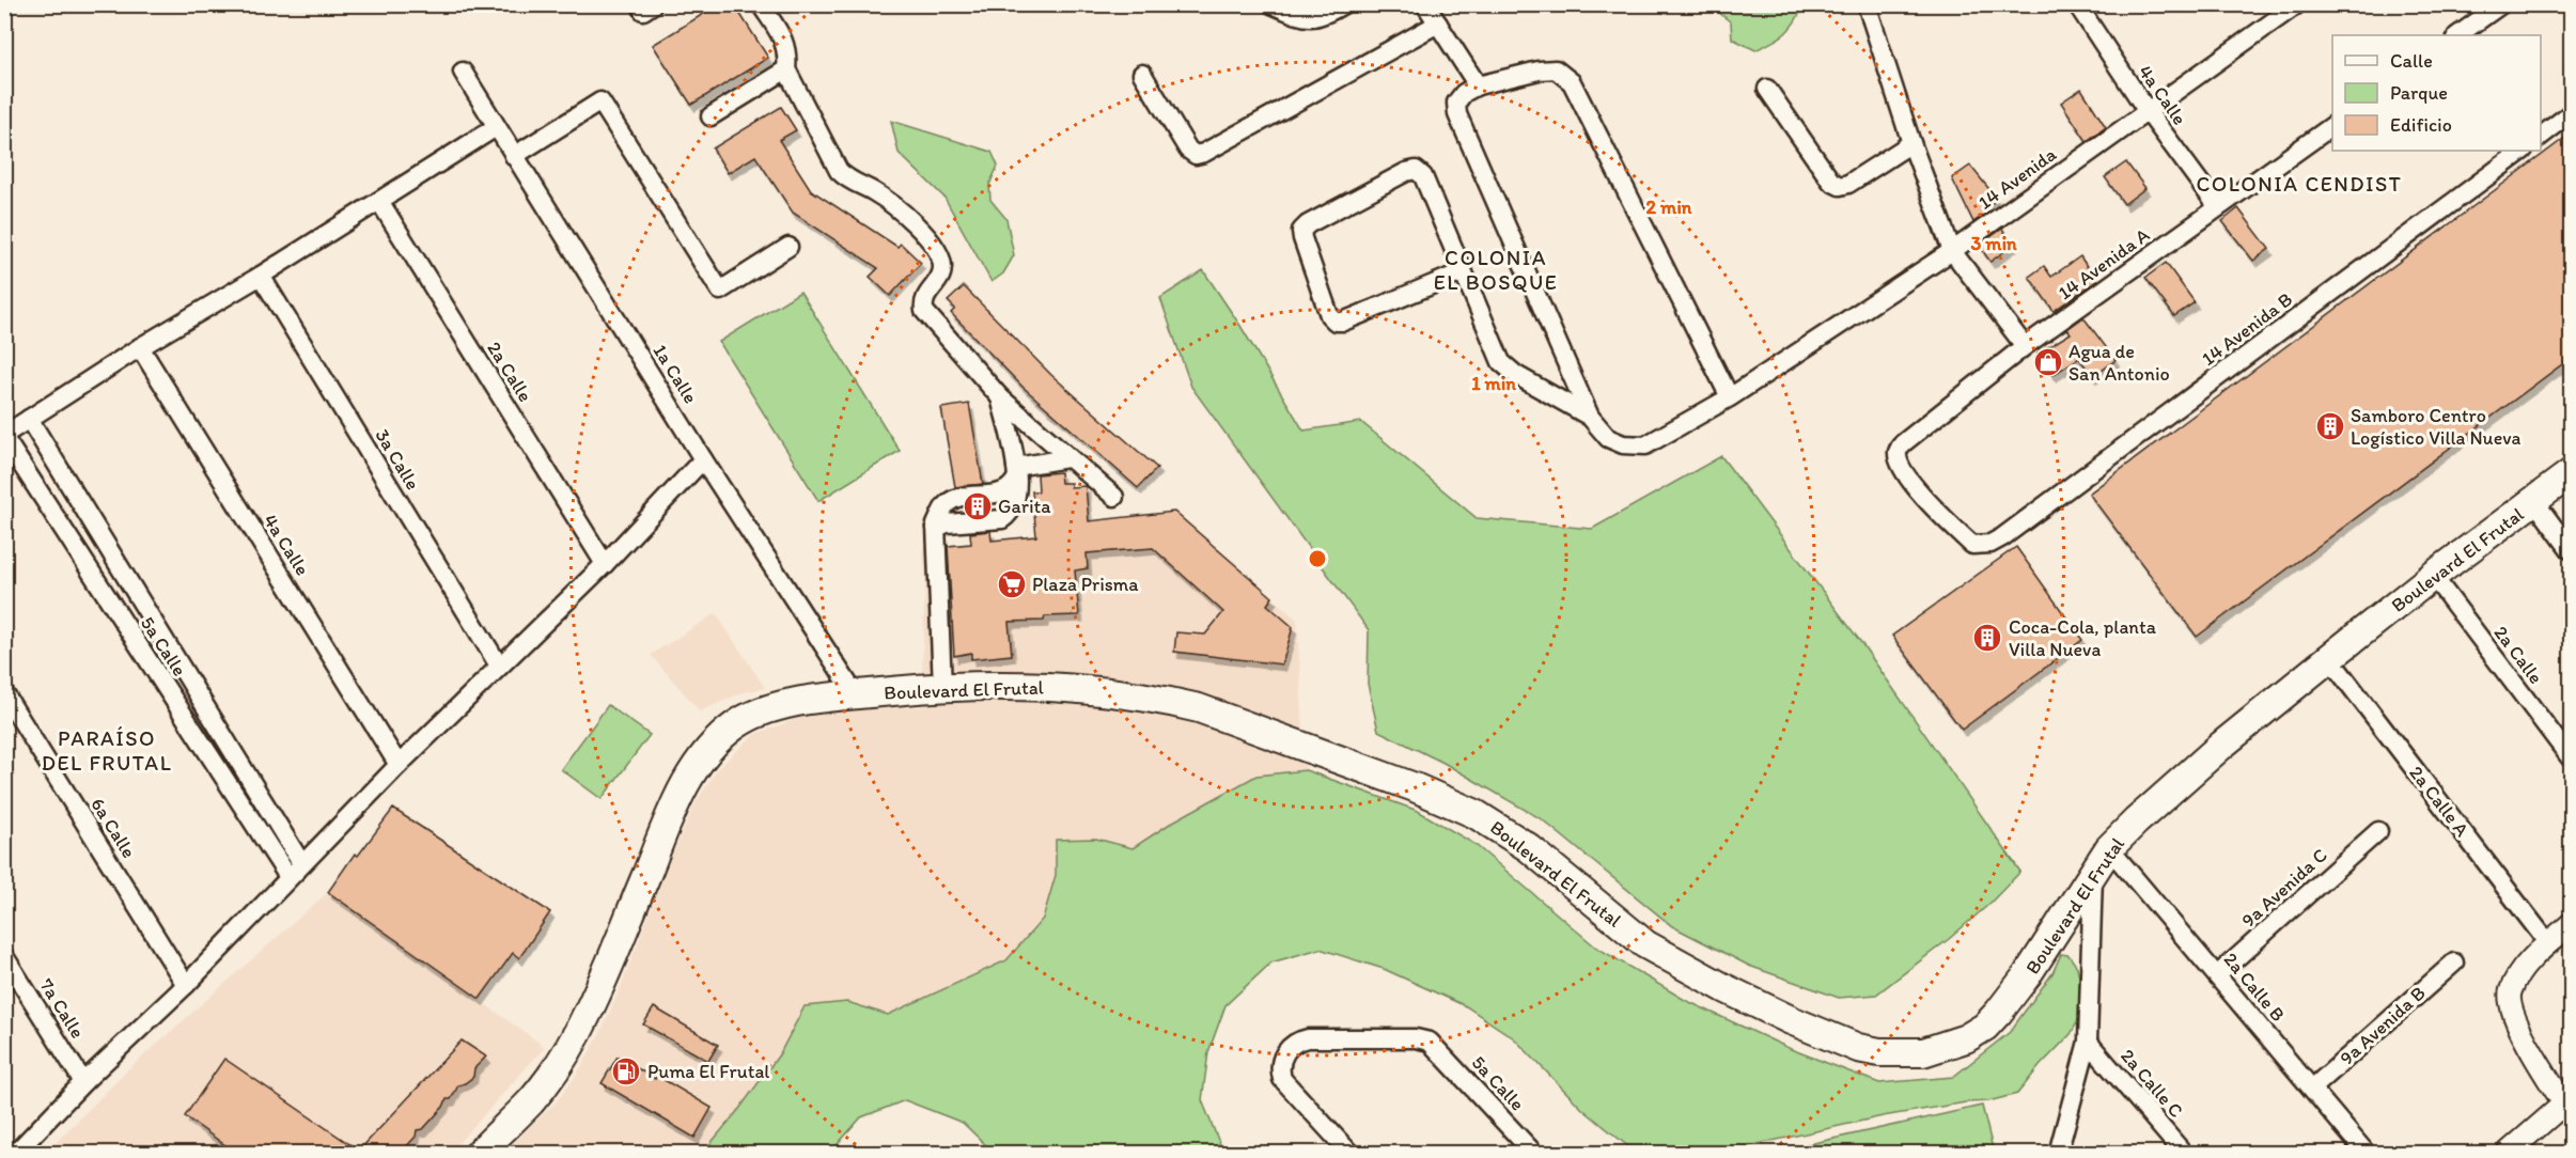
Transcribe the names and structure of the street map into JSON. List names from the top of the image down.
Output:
{
  "streets": {
    "main road": ["Boulevard El Frutal"],
    "street": [
      "4a Calle",
      "14 Avenida",
      "14 Avenida A",
      "14 Avenida B",
      "2a Calle",
      "1a Calle",
      "3a Calle",
      "5a Calle",
      "2a Calle A",
      "6a Calle",
      "9a Avenida C",
      "2a Calle B",
      "7a Calle",
      "9a Avenida B",
      "2a Calle C"
    ]
  },
  "crossings": [
    ["4a Calle", "14 Avenida"],
    ["4a Calle", "14 Avenida A"],
    ["14 Avenida A", "14 Avenida B"],
    ["2a Calle", "Boulevard El Frutal"],
    ["1a Calle", "Boulevard El Frutal"],
    ["Boulevard El Frutal", "2a Calle A"],
    ["Boulevard El Frutal", "2a Calle B"],
    ["9a Avenida C", "2a Calle B"],
    ["2a Calle B", "9a Avenida B"]
  ],
  "districts": ["COLONIA CENDIST", "COLONIA EL BOSQUE", "PARAÍSO DEL FRUTAL"],
  "places": {
    "shop": ["Agua de San Antonio"],
    "building": ["Samboro Centro Logístico Villa Nueva", "Garita", "Coca-Cola, planta Villa Nueva"],
    "supermarket": ["Plaza Prisma"],
    "fuel station": ["Puma El Frutal"]
  },
  "legend": ["Calle", "Parque", "Edificio"],
  "rings": ["2 min", "3 min", "1 min"]
}
